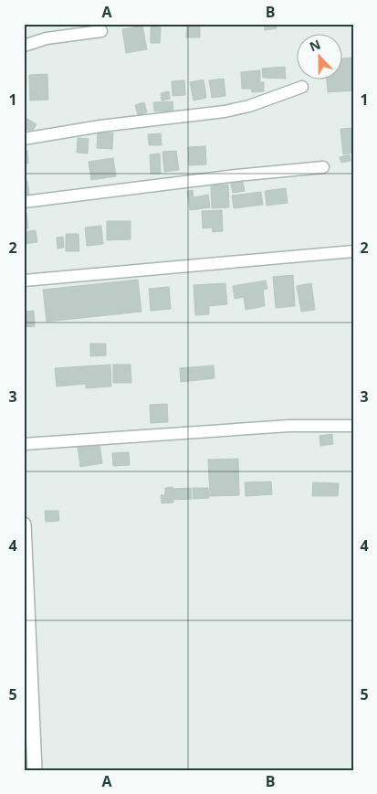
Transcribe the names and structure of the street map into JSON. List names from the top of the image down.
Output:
{
  "north": "top",
  "grid": {
    "columns": ["A", "B"],
    "rows": [
      "1",
      "2",
      "3",
      "4",
      "5"
    ]
  }
}
